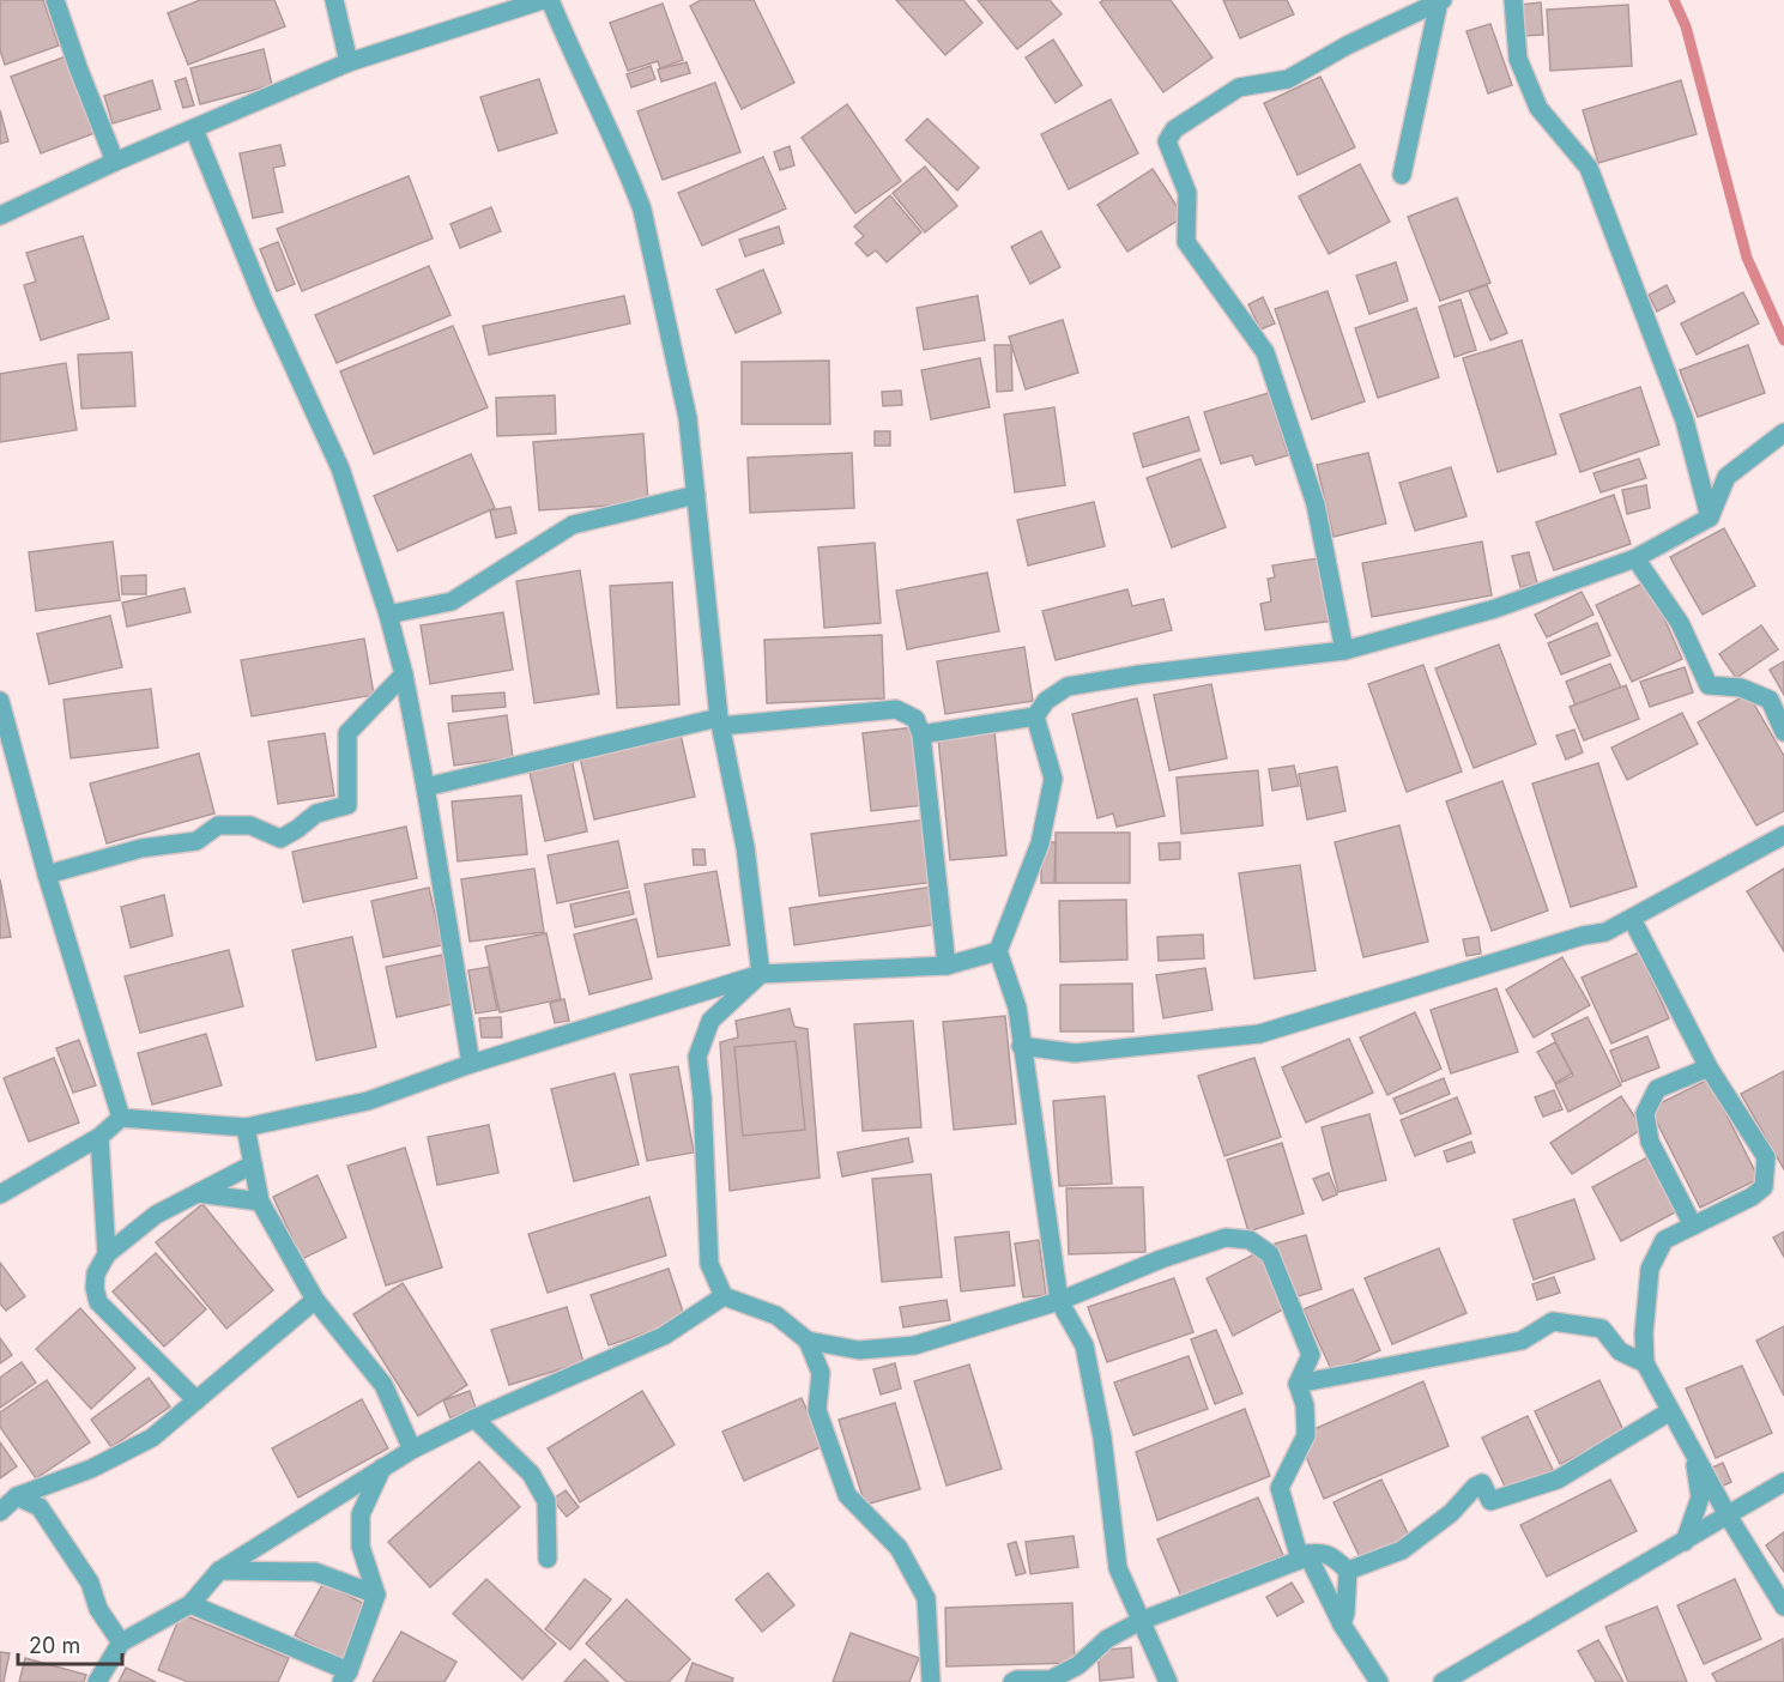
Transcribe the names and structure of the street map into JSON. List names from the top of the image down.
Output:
{
  "scale_bar": "20 m"
}
